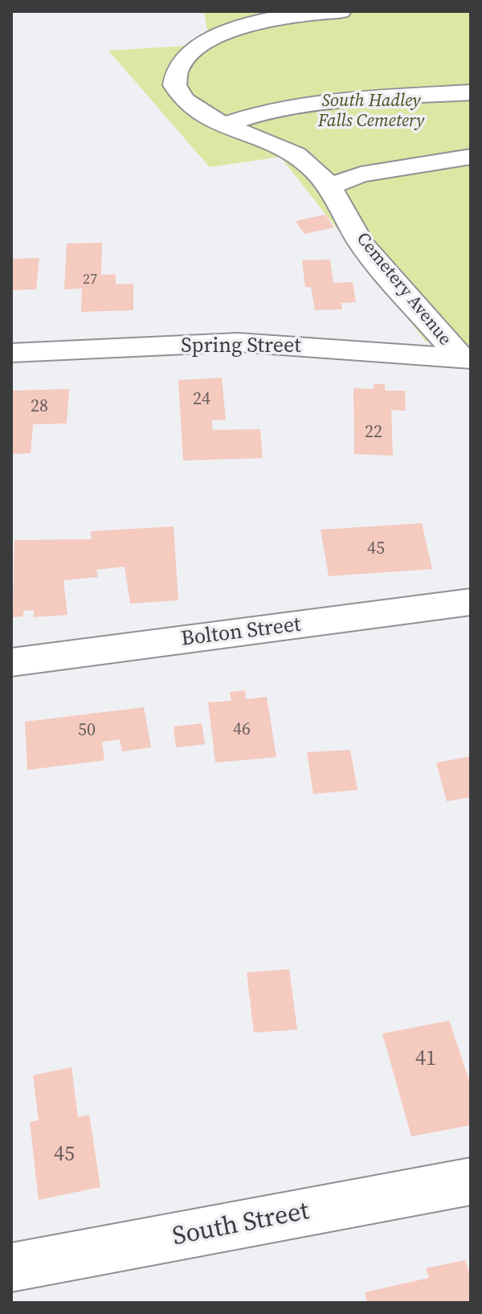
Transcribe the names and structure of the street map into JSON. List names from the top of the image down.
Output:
{
  "streets": {
    "street": [
      "Cemetery Avenue",
      "Spring Street",
      "Bolton Street",
      "South Street"
    ]
  },
  "crossings": [
    ["Cemetery Avenue", "Spring Street"]
  ],
  "parks": ["South Hadley Falls Cemetery"],
  "house_numbers": [
    "27",
    "24",
    "28",
    "22",
    "45",
    "46",
    "50",
    "41",
    "45"
  ]
}
